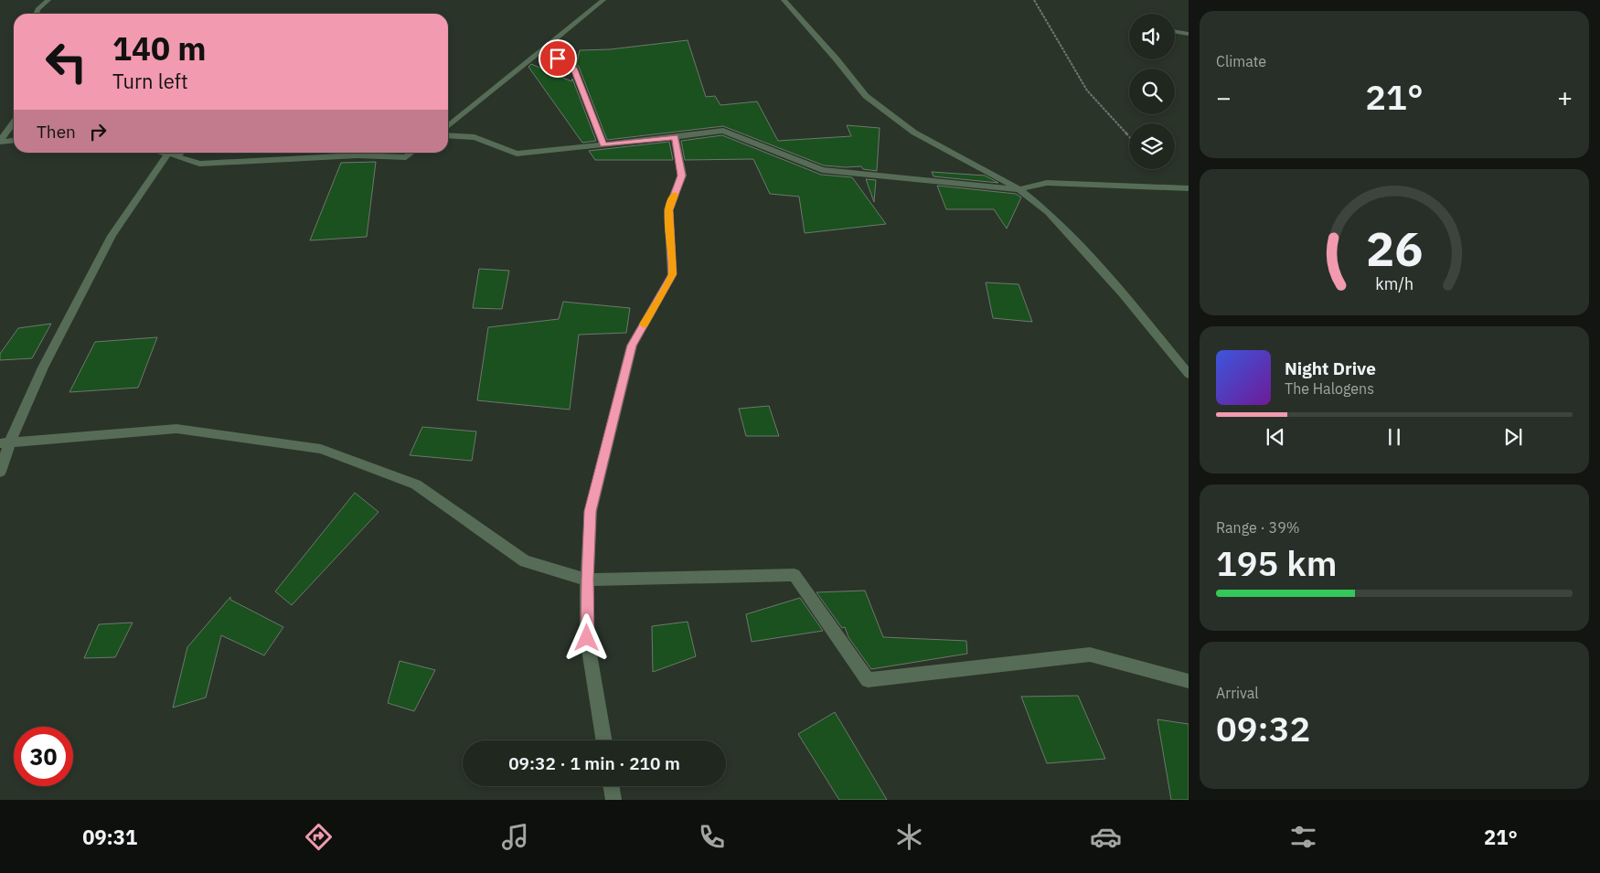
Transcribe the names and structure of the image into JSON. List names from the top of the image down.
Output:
{
  "page": {
    "tile": [
      "Climate",
      ["Range · 39%", "195 km"],
      ["Arrival", "09:32"]
    ],
    "turn": ["140 m", "Turn left"],
    "heat": ["−", "21°", "+"],
    "then": "Then",
    "song": ["Night Drive", "The Halogens"],
    "limit": "30",
    "trip": "09:32 · 1 min · 210 m",
    "tabs": ["09:31", "21°"],
    "gauge": ["26", "km/h"]
  }
}
